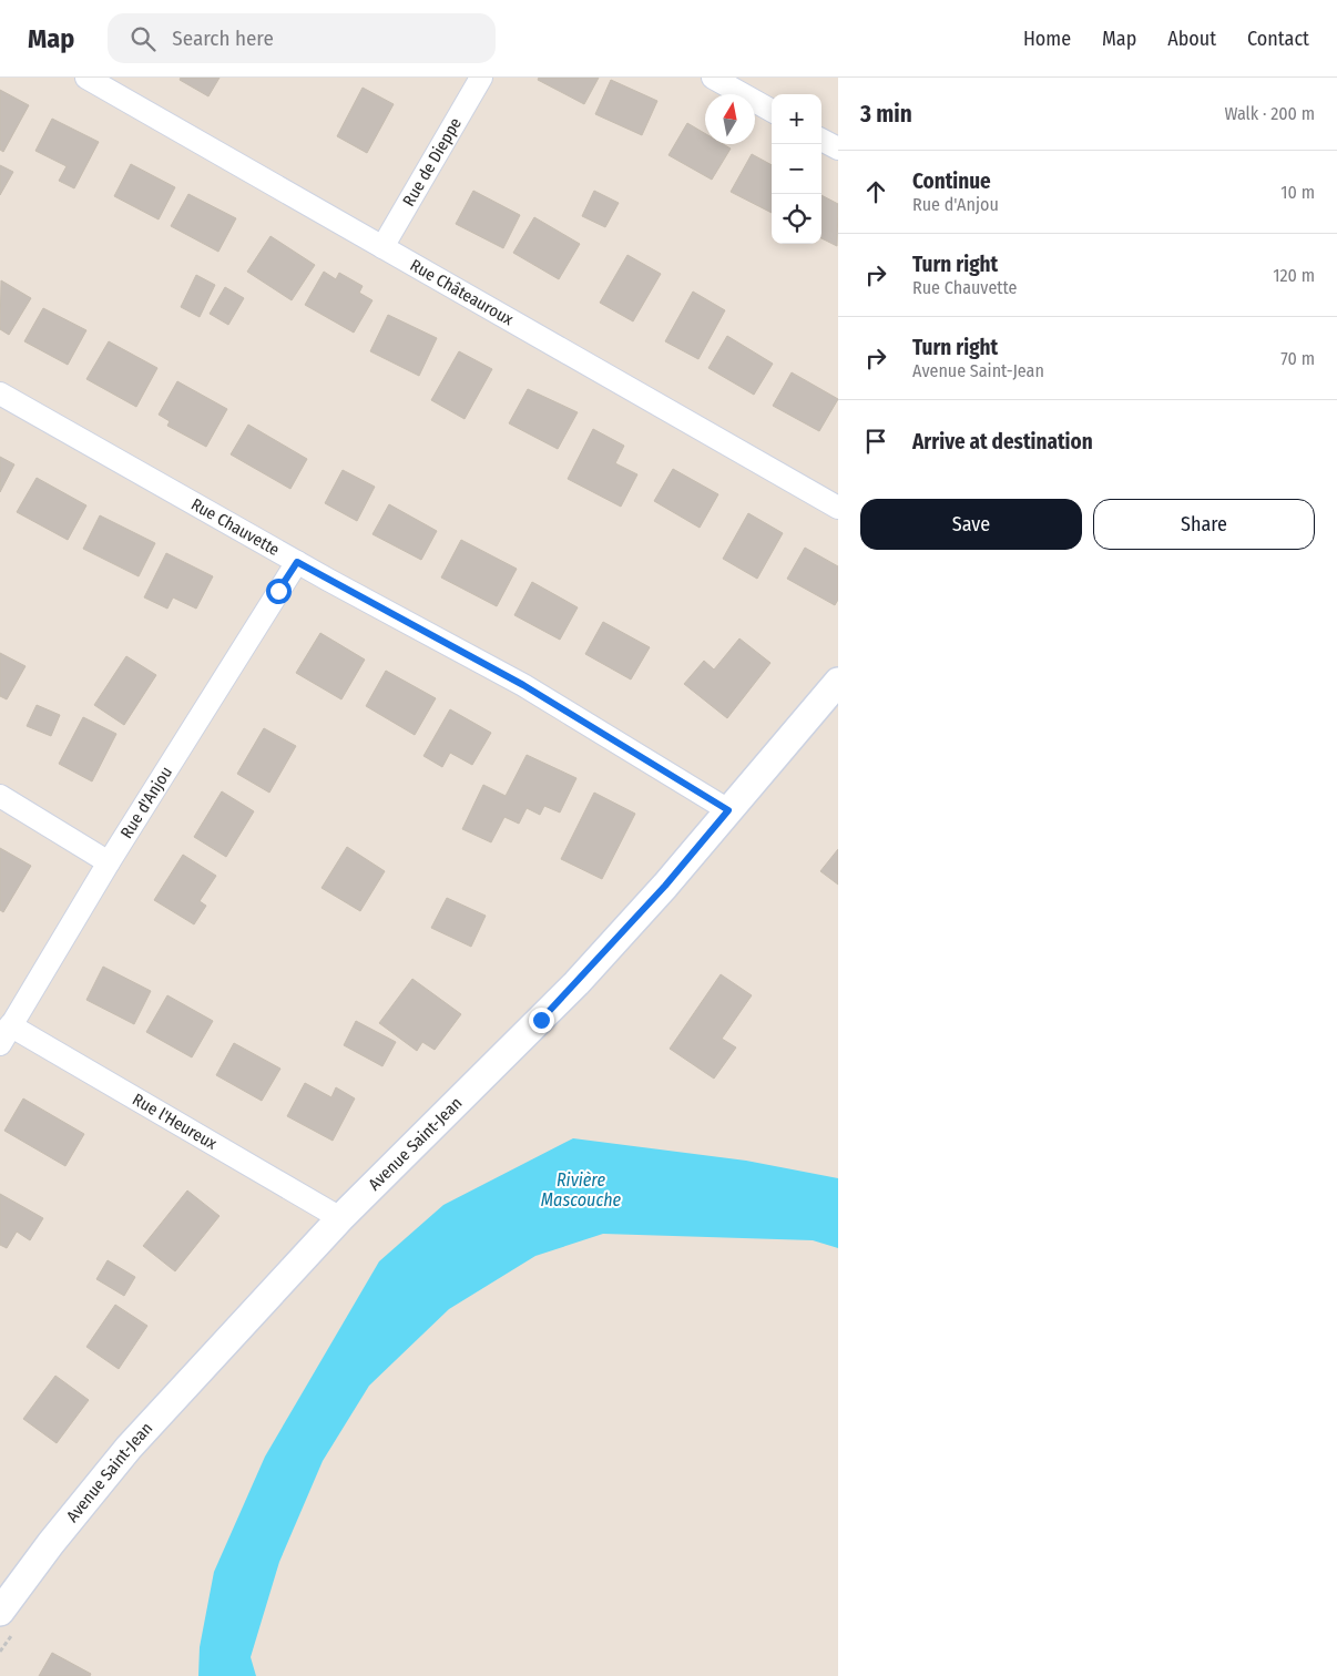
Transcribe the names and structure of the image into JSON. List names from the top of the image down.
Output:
{
  "streets": {
    "street": [
      "Rue de Dieppe",
      "Rue Châteauroux",
      "Rue Chauvette",
      "Rue d'Anjou",
      "Rue l'Heureux",
      "Avenue Saint-Jean"
    ]
  },
  "crossings": [
    ["Rue de Dieppe", "Rue Châteauroux"],
    ["Rue Chauvette", "Rue d'Anjou"],
    ["Rue Chauvette", "Avenue Saint-Jean"],
    ["Rue d'Anjou", "Rue l'Heureux"],
    ["Rue l'Heureux", "Avenue Saint-Jean"]
  ],
  "water": ["Rivière Mascouche"],
  "north": "top",
  "page": {
    "header": "Map",
    "search": "Search here",
    "nav": [
      "Home",
      "Map",
      "About",
      "Contact"
    ],
    "heading": ["3 min", "Walk · 200 m"],
    "map_buttons": ["+", "−"],
    "list": [
      ["Continue", "Rue d'Anjou", "10 m"],
      ["Turn right", "Rue Chauvette", "120 m"],
      ["Turn right", "Avenue Saint-Jean", "70 m"],
      "Arrive at destination"
    ],
    "buttons": ["Save", "Share"]
  }
}
